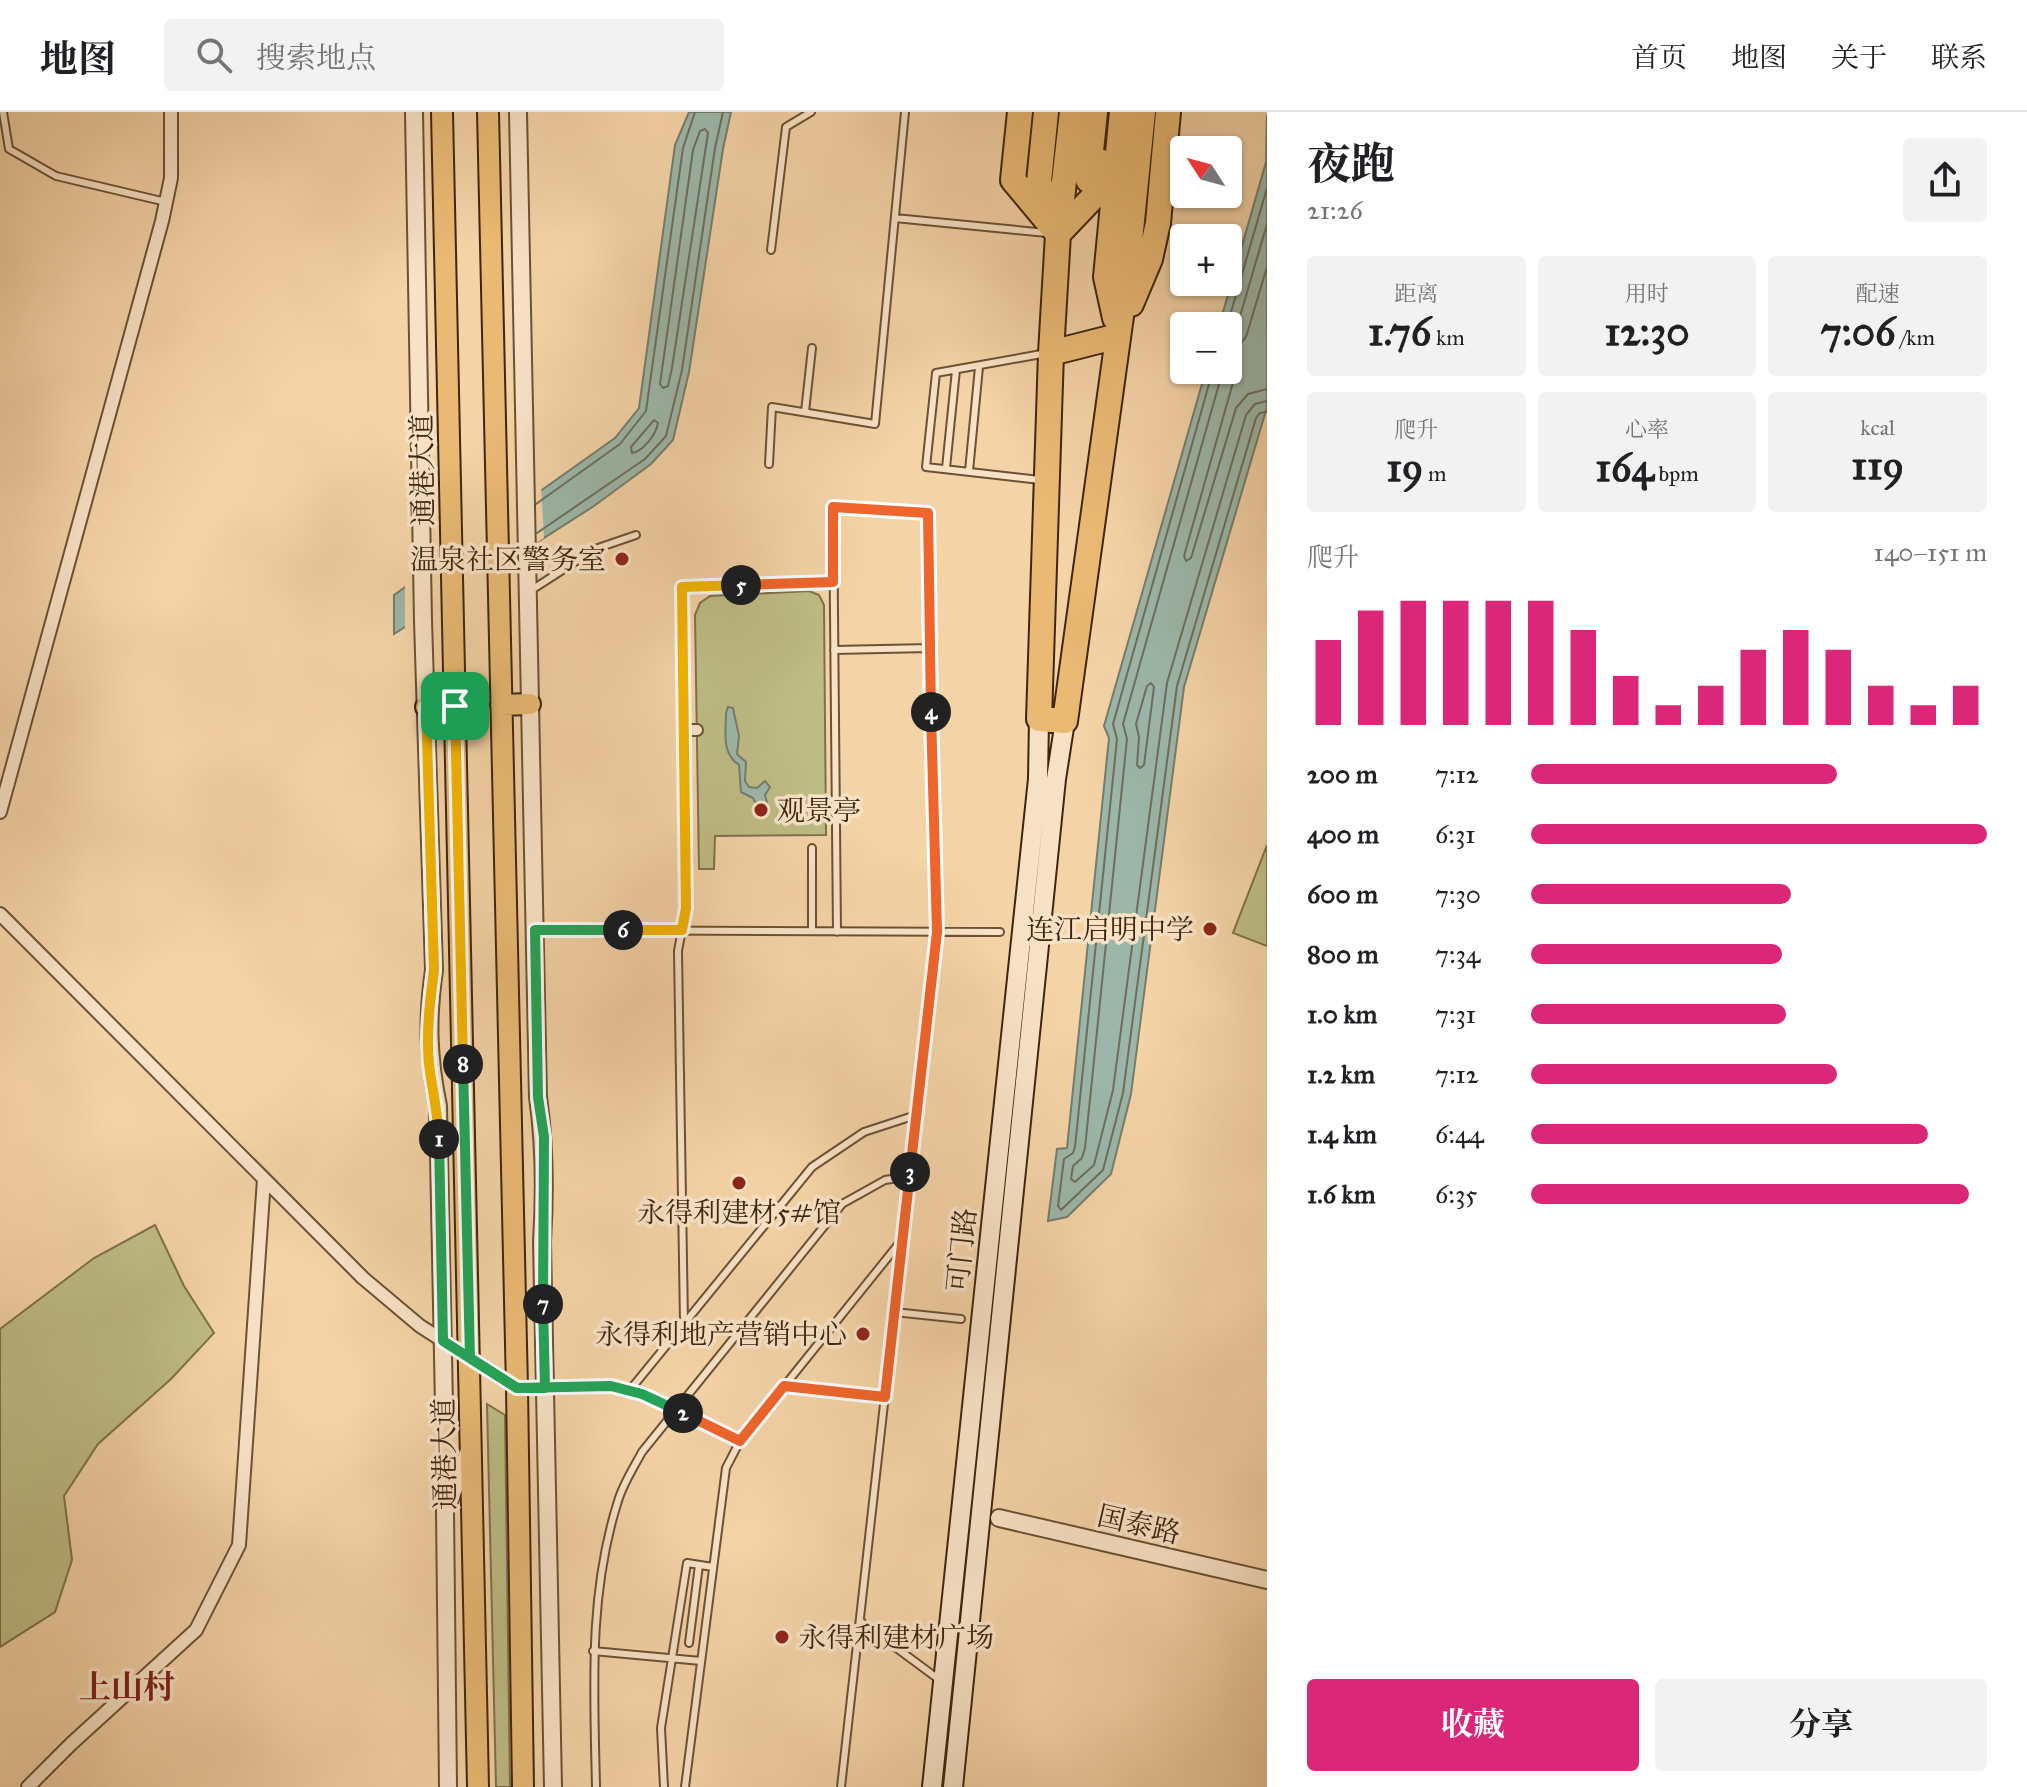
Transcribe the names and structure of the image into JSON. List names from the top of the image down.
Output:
{
  "streets": {
    "main road": ["通港大道", "可门路"],
    "street": ["国泰路"]
  },
  "districts": ["上山村"],
  "places": [
    "温泉社区警务室",
    "观景亭",
    "连江启明中学",
    "永得利建材5#馆",
    "永得利地产营销中心",
    "永得利建材广场"
  ],
  "north": "top left",
  "page": {
    "header": "地图",
    "search": "搜索地点",
    "nav": [
      "首页",
      "地图",
      "关于",
      "联系"
    ],
    "heading": ["夜跑", "21:26"],
    "map_buttons": ["+", "−"],
    "stats": [
      ["距离", "1.76 km"],
      ["用时", "12:30"],
      ["配速", "7:06 /km"],
      ["爬升", "19 m"],
      ["心率", "164 bpm"],
      ["kcal", "119"]
    ],
    "chart": ["爬升", "140–151 m"],
    "pins": [
      "5",
      "4",
      "6",
      "8",
      "1",
      "3",
      "7",
      "2"
    ],
    "list": [
      {
        "name": "200 m",
        "note": "7:12"
      },
      {
        "name": "400 m",
        "note": "6:31"
      },
      {
        "name": "600 m",
        "note": "7:30"
      },
      {
        "name": "800 m",
        "note": "7:34"
      },
      {
        "name": "1.0 km",
        "note": "7:31"
      },
      {
        "name": "1.2 km",
        "note": "7:12"
      },
      {
        "name": "1.4 km",
        "note": "6:44"
      },
      {
        "name": "1.6 km",
        "note": "6:35"
      }
    ],
    "buttons": ["收藏", "分享"]
  }
}
